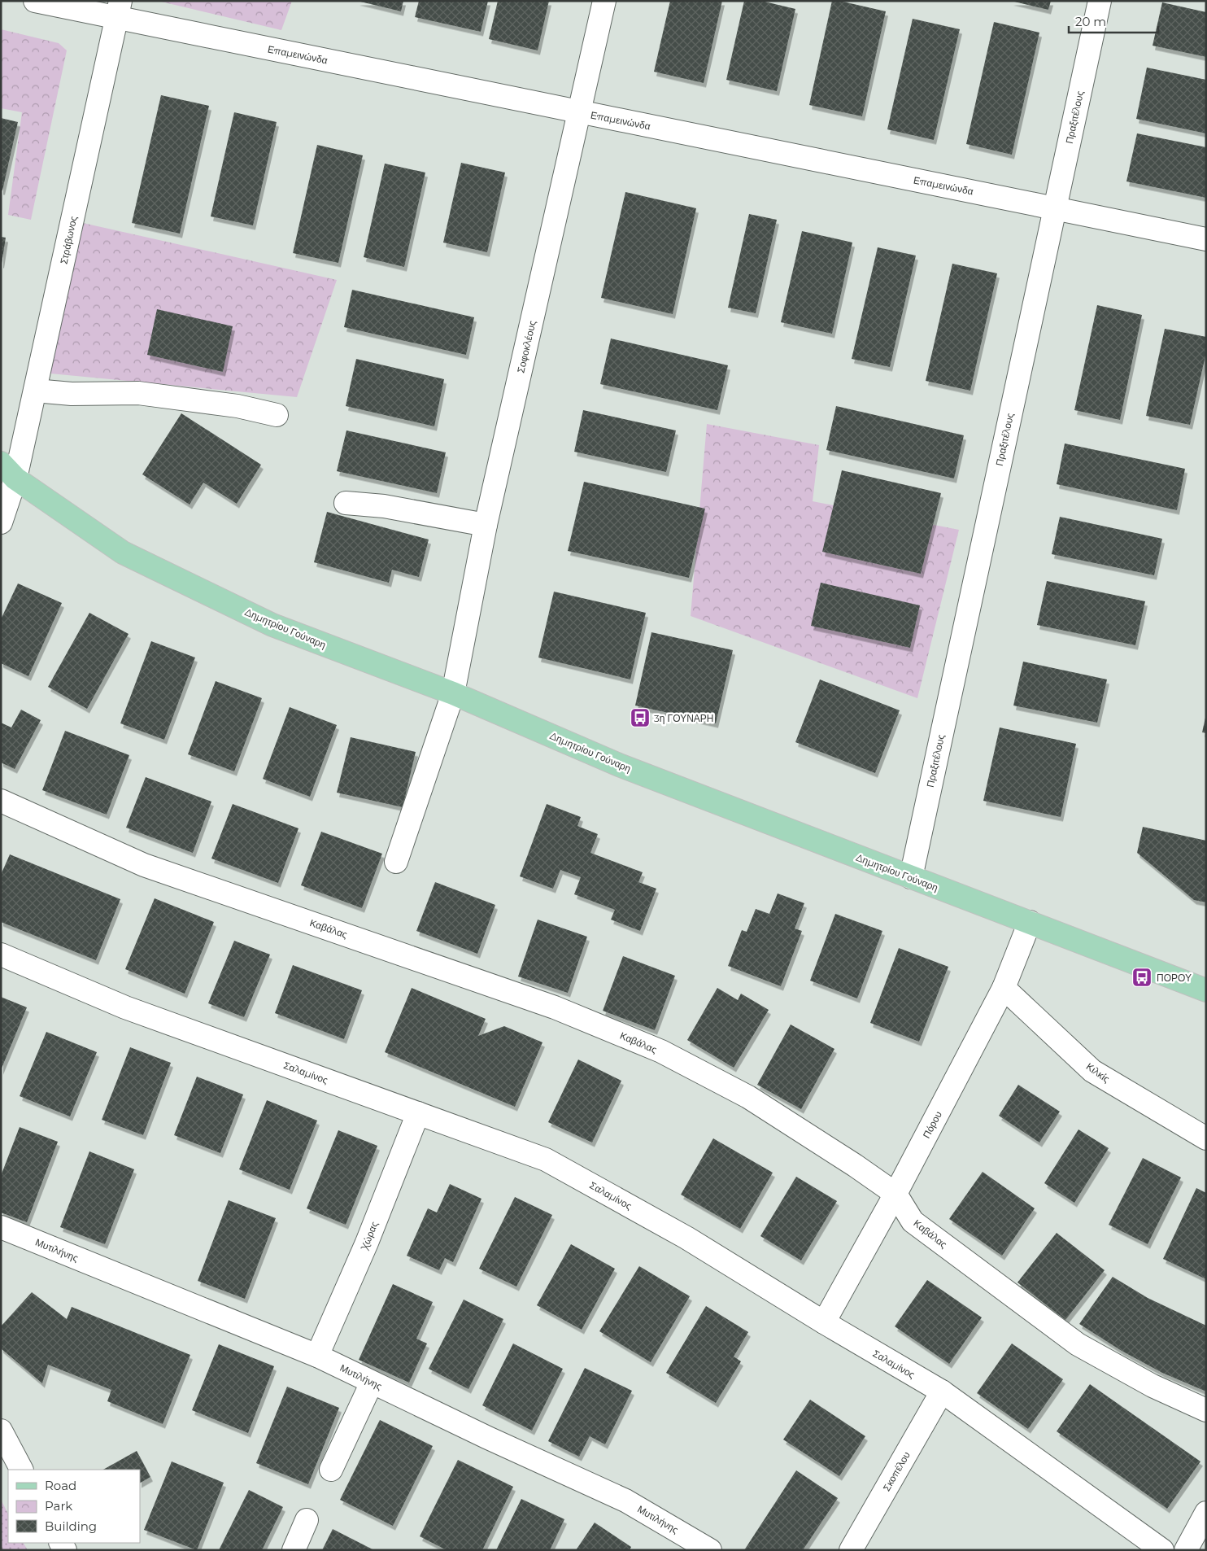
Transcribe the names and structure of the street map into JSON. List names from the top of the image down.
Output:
{
  "streets": {
    "main road": ["Δημητρίου Γούναρη"],
    "street": [
      "Επαμεινώνδα",
      "Πραξιτέλους",
      "Στράβωνος",
      "Σοφοκλέους",
      "Καβάλας",
      "Σαλαμίνος",
      "Κιλκίς",
      "Πόρου",
      "Χώρας",
      "Μυτιλήνης",
      "Σκοπέλου"
    ]
  },
  "crossings": [
    ["Επαμεινώνδα", "Πραξιτέλους"],
    ["Επαμεινώνδα", "Στράβωνος"],
    ["Επαμεινώνδα", "Σοφοκλέους"],
    ["Πραξιτέλους", "Δημητρίου Γούναρη"],
    ["Στράβωνος", "Δημητρίου Γούναρη"],
    ["Σοφοκλέους", "Δημητρίου Γούναρη"],
    ["Δημητρίου Γούναρη", "Πόρου"],
    ["Καβάλας", "Πόρου"],
    ["Σαλαμίνος", "Πόρου"],
    ["Σαλαμίνος", "Χώρας"],
    ["Σαλαμίνος", "Σκοπέλου"],
    ["Κιλκίς", "Πόρου"],
    ["Χώρας", "Μυτιλήνης"]
  ],
  "places": {
    "bus stop": ["3η ΓΟΥΝΑΡΗ", "ΠΟΡΟΥ"]
  },
  "legend": ["Road", "Park", "Building"],
  "scale_bar": "20 m"
}
